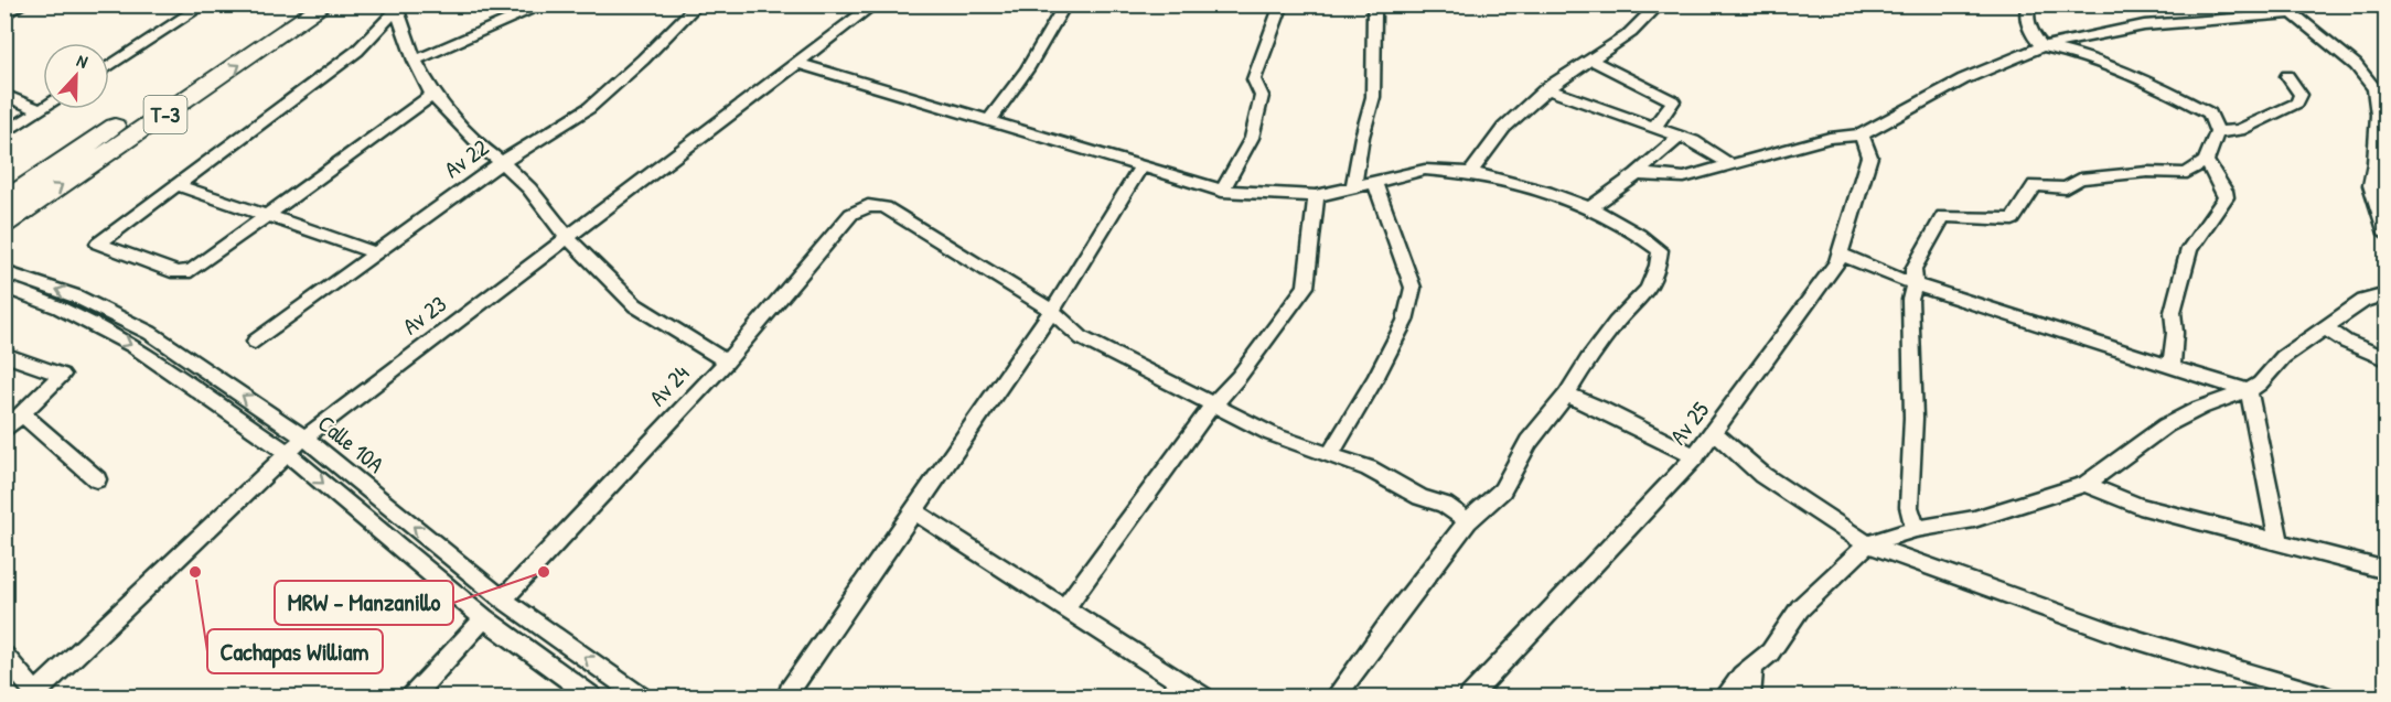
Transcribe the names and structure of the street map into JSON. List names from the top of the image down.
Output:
{
  "streets": {
    "highway": ["T-3"],
    "street": [
      "Av 22",
      "Av 23",
      "Av 24",
      "Av 25",
      "Calle 10A"
    ]
  },
  "crossings": [
    ["Av 23", "Calle 10A"],
    ["Av 24", "Calle 10A"]
  ],
  "places": ["Cachapas William", "MRW - Manzanillo"],
  "north": "top"
}
